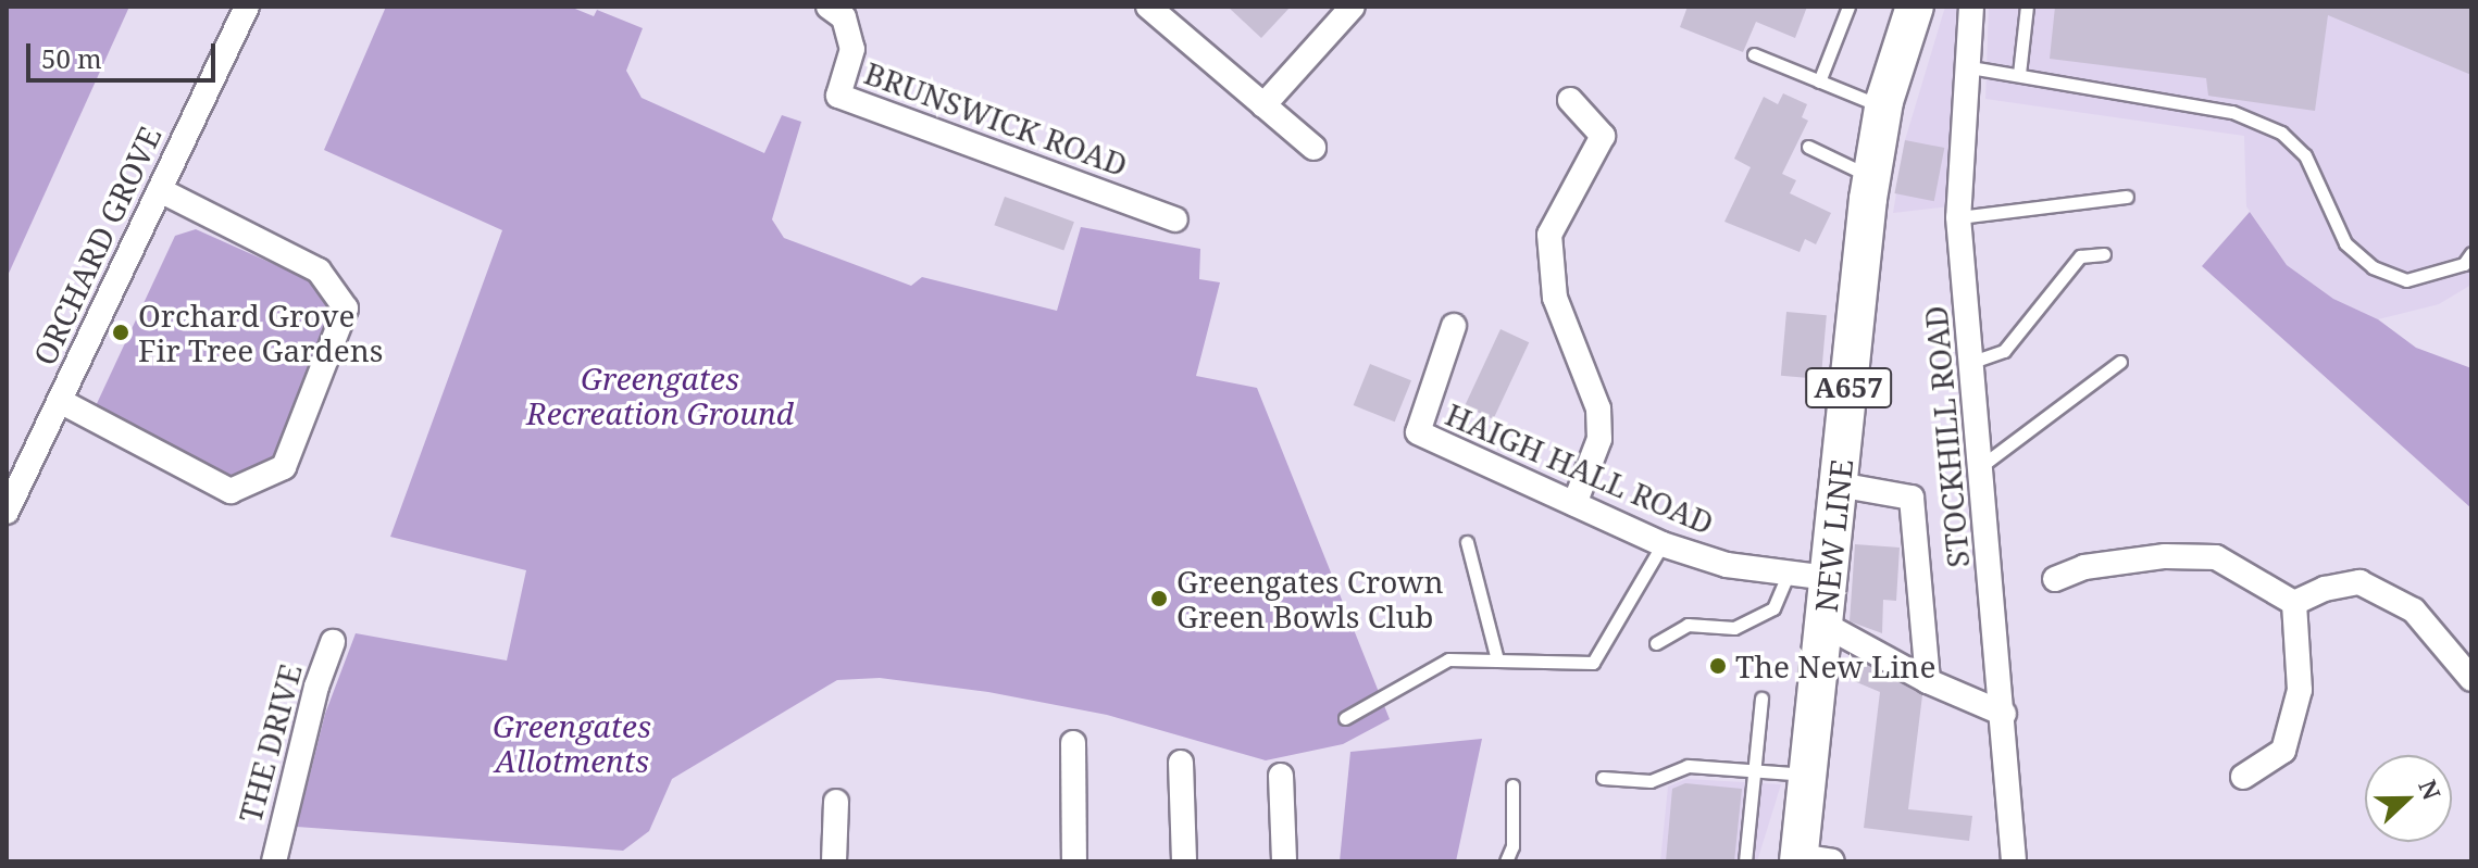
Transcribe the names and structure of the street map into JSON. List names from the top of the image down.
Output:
{
  "streets": {
    "main road": ["A657", "NEW LINE"],
    "street": [
      "BRUNSWICK ROAD",
      "ORCHARD GROVE",
      "STOCKHILL ROAD",
      "HAIGH HALL ROAD",
      "THE DRIVE"
    ]
  },
  "crossings": [
    ["HAIGH HALL ROAD", "NEW LINE"]
  ],
  "parks": ["Greengates Recreation Ground", "Greengates Allotments"],
  "places": ["Orchard Grove Fir Tree Gardens", "Greengates Crown Green Bowls Club", "The New Line"],
  "scale_bar": "50 m",
  "north": "right"
}
